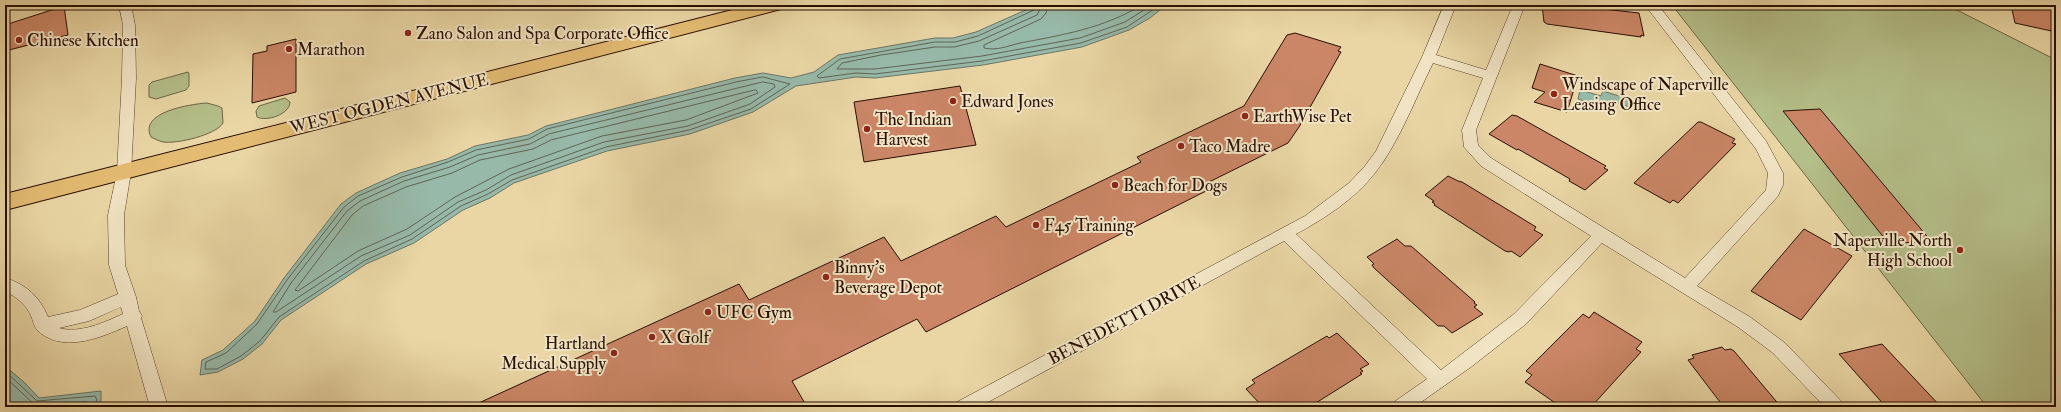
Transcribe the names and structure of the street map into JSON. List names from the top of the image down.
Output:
{
  "streets": {
    "main road": ["WEST OGDEN AVENUE"],
    "street": ["BENEDETTI DRIVE"]
  },
  "places": [
    "Zano Salon and Spa Corporate Office",
    "Chinese Kitchen",
    "Marathon",
    "Windscape of Naperville Leasing Office",
    "Edward Jones",
    "EarthWise Pet",
    "The Indian Harvest",
    "Taco Madre",
    "Beach for Dogs",
    "F45 Training",
    "Naperville North High School",
    "Binny's Beverage Depot",
    "UFC Gym",
    "X Golf",
    "Hartland Medical Supply"
  ]
}
